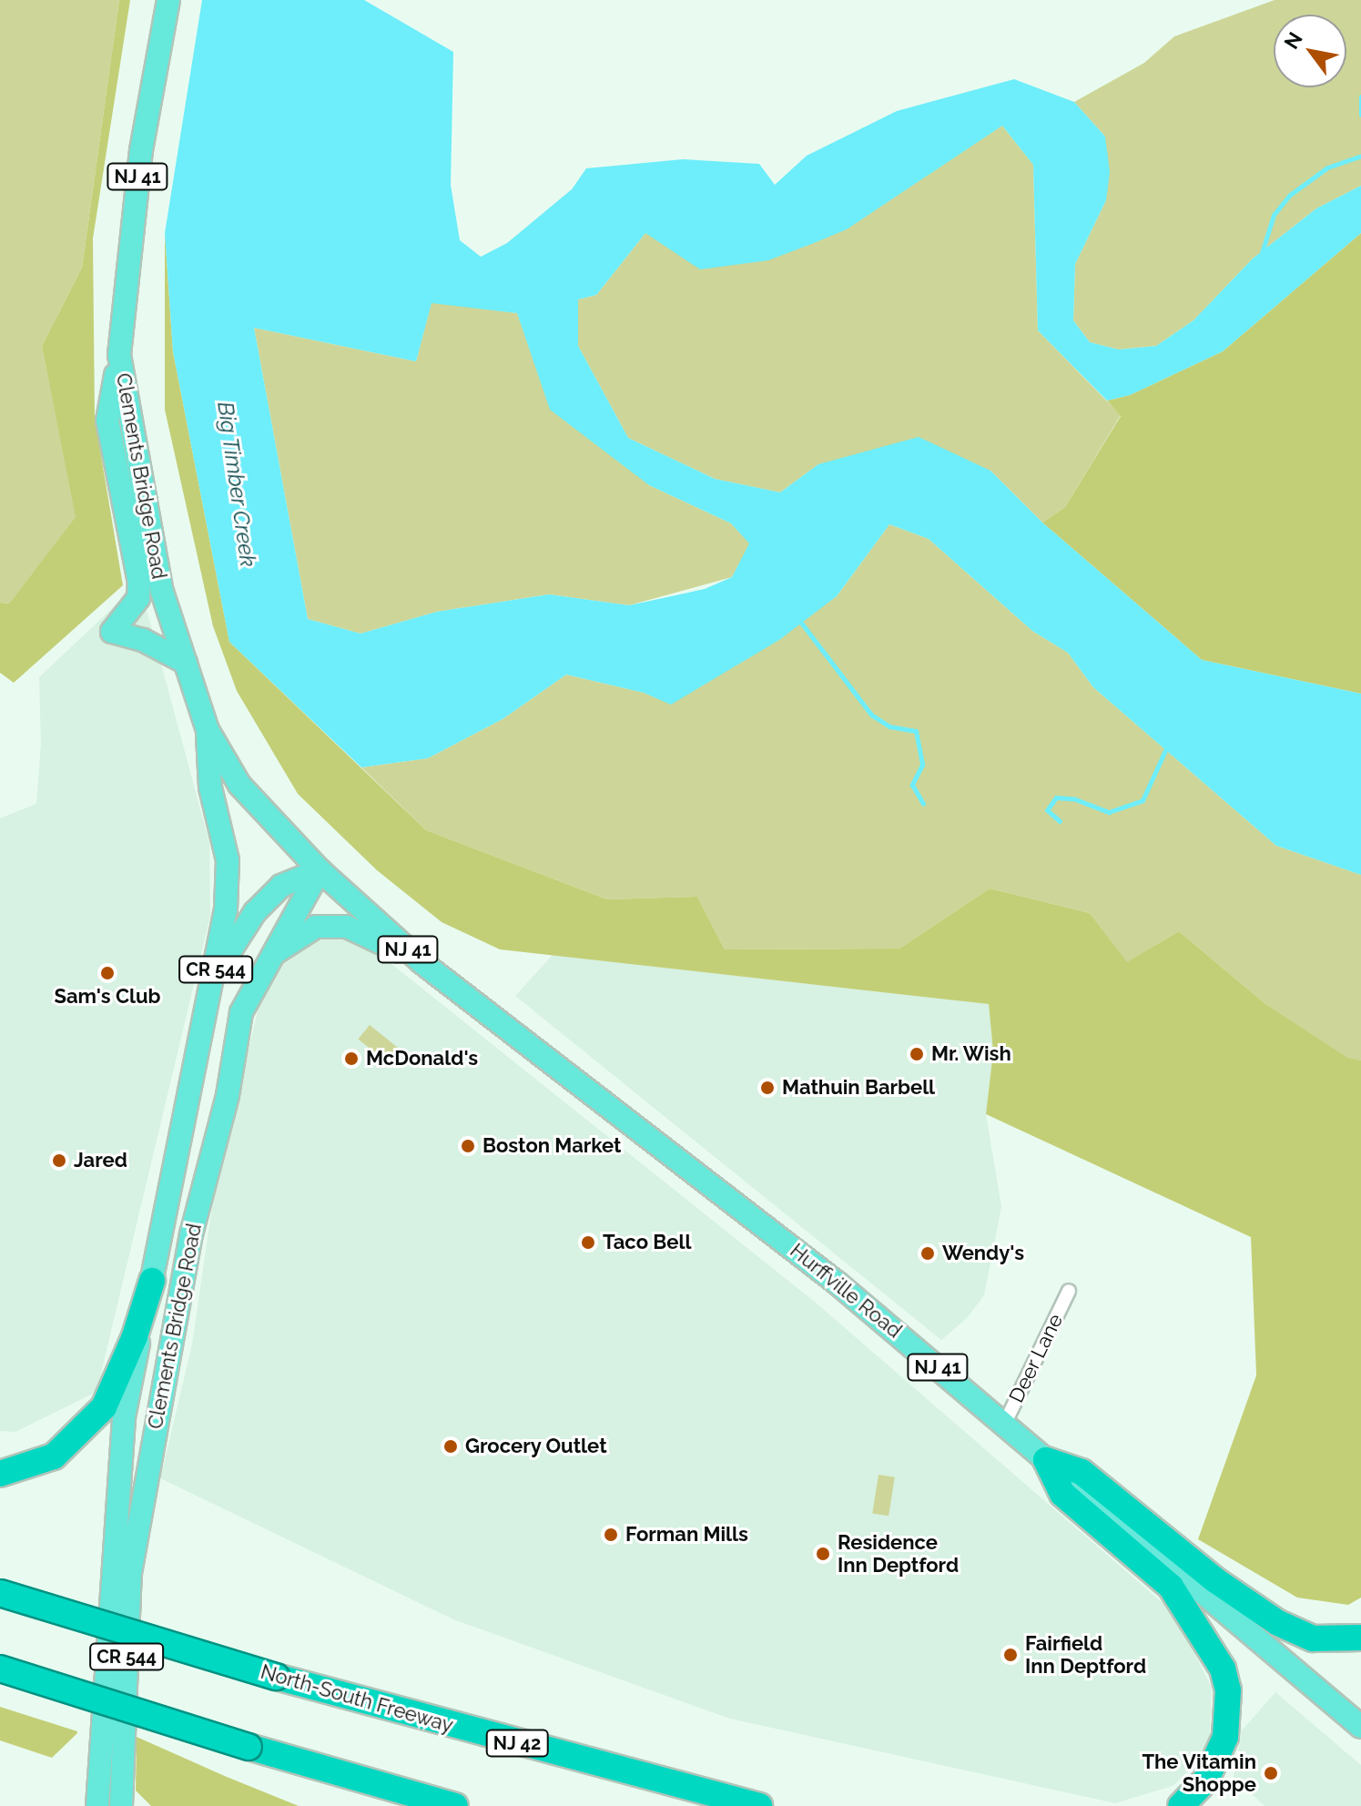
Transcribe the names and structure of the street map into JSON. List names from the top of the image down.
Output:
{
  "streets": {
    "highway": ["North-South Freeway", "NJ 42"],
    "main road": [
      "NJ 41",
      "Clements Bridge Road",
      "CR 544",
      "Hurffville Road"
    ],
    "street": ["Deer Lane"]
  },
  "crossings": [
    ["Clements Bridge Road", "Hurffville Road"],
    ["Hurffville Road", "Deer Lane"]
  ],
  "water": ["Big Timber Creek"],
  "places": [
    "Sam's Club",
    "Mr. Wish",
    "McDonald's",
    "Mathuin Barbell",
    "Boston Market",
    "Jared",
    "Taco Bell",
    "Wendy's",
    "Grocery Outlet",
    "Forman Mills",
    "Residence Inn Deptford",
    "Fairfield Inn Deptford",
    "The Vitamin Shoppe"
  ],
  "north": "top left"
}
